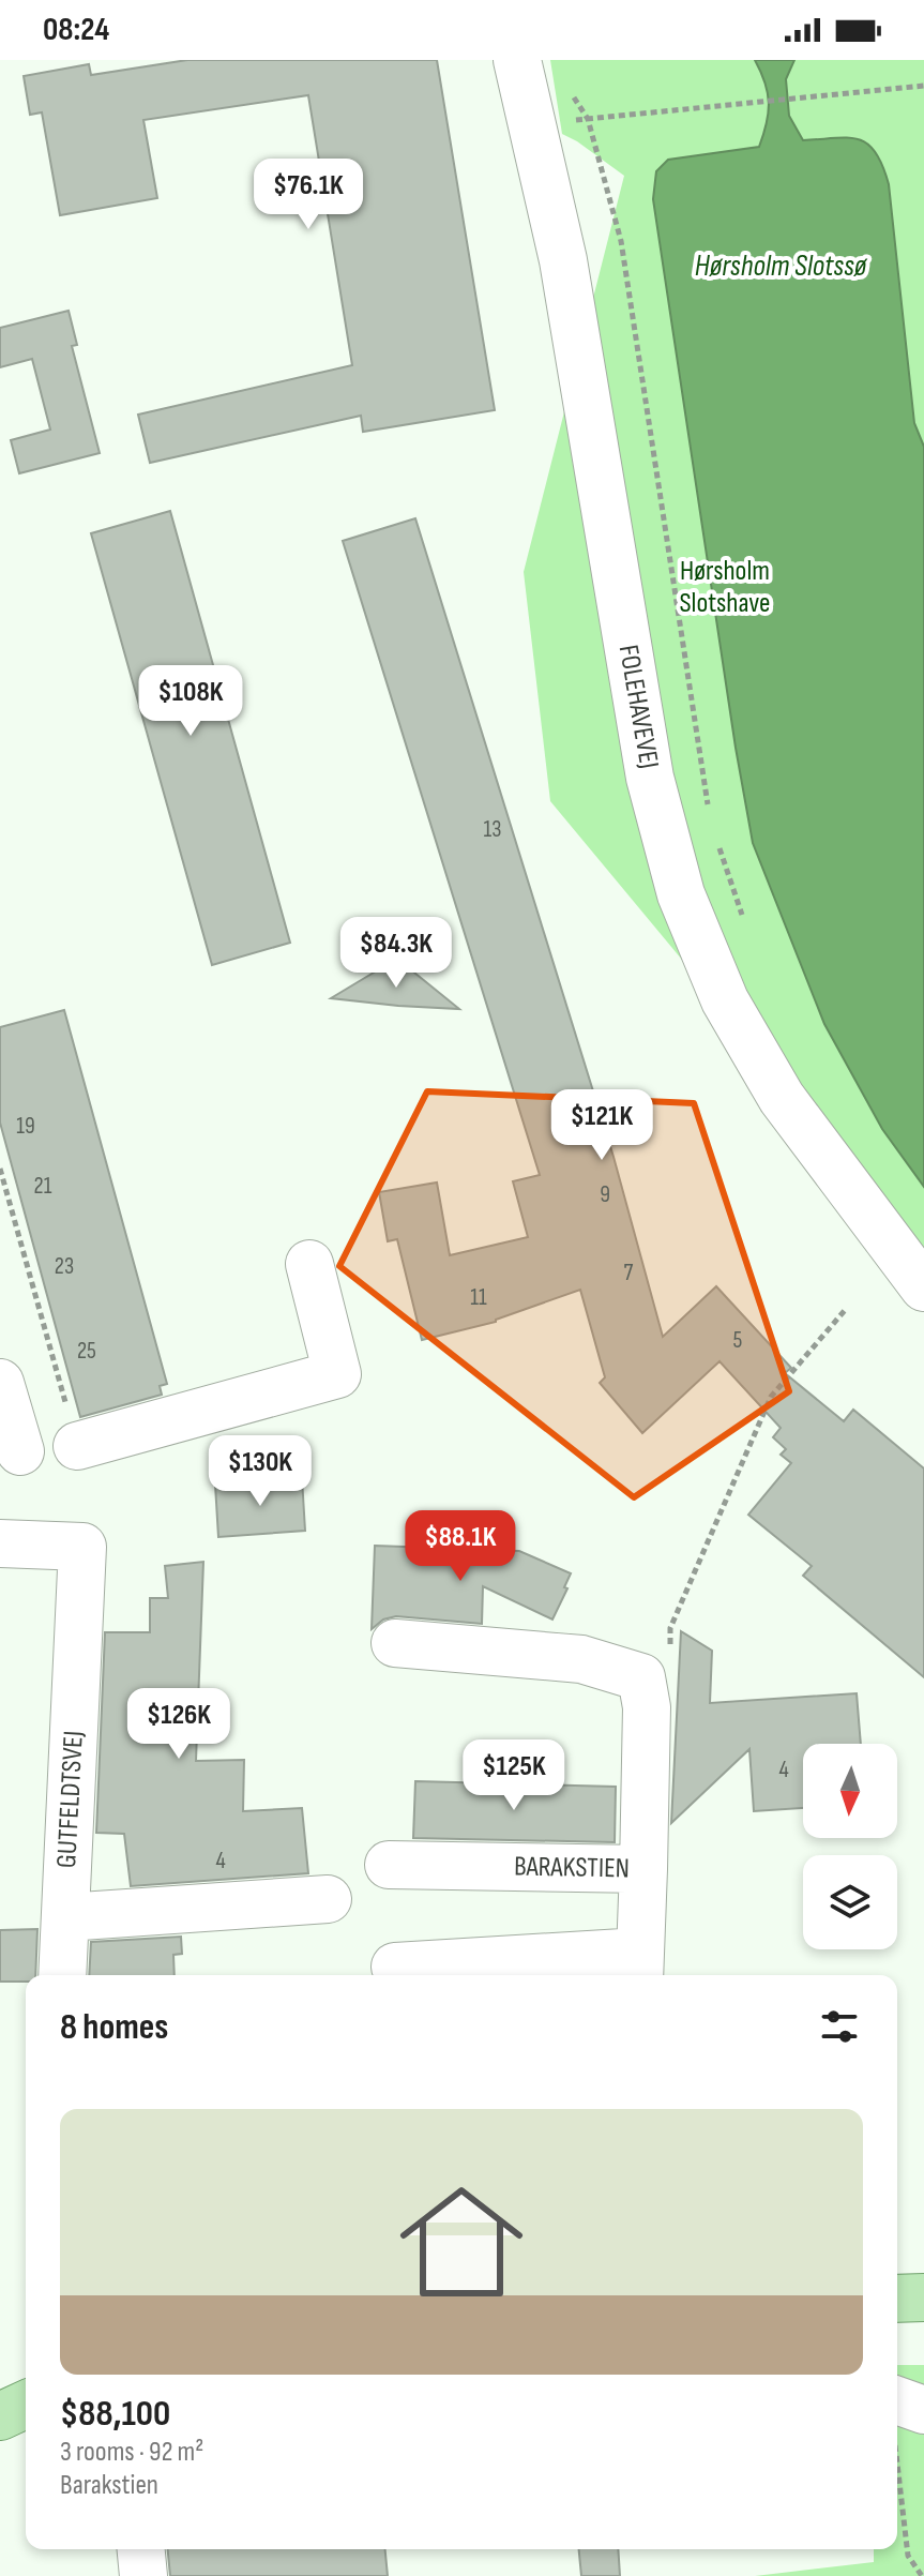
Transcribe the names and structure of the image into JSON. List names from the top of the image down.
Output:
{
  "streets": {
    "street": ["FOLEHAVEVEJ", "GUTFELDTSVEJ", "BARAKSTIEN"]
  },
  "water": ["Hørsholm Slotssø"],
  "parks": ["Hørsholm Slotshave"],
  "house_numbers": [
    "13",
    "19",
    "21",
    "9",
    "23",
    "7",
    "11",
    "5",
    "25",
    "4",
    "4"
  ],
  "north": "bottom",
  "page": {
    "status": "08:24",
    "price": [
      "$76.1K",
      "$108K",
      "$84.3K",
      "$121K",
      "$130K",
      "$88.1K",
      "$126K",
      "$125K"
    ],
    "heading": "8 homes",
    "list": [
      {
        "name": "$88,100",
        "note": "3 rooms · 92 m² · Barakstien"
      }
    ]
  }
}
